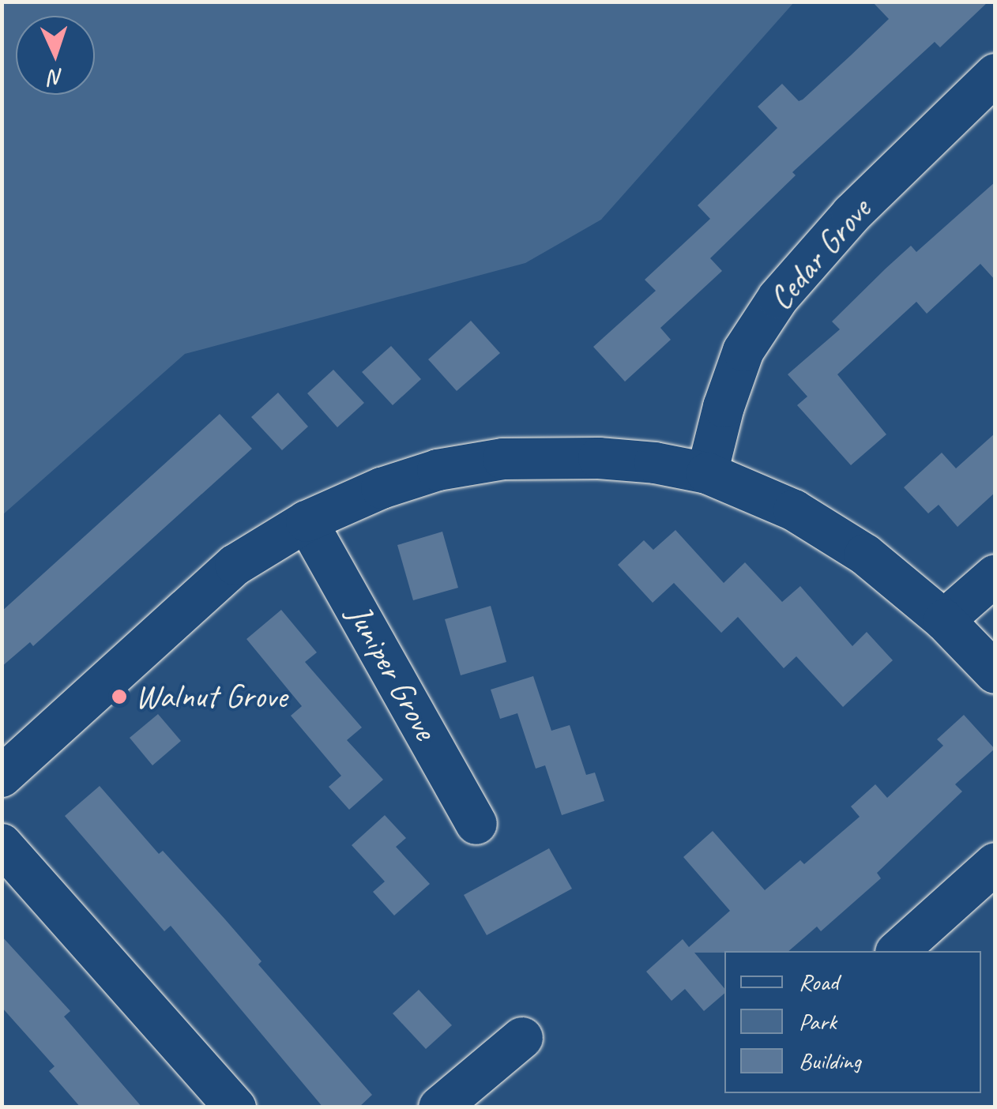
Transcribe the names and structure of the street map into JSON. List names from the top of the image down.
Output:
{
  "streets": {
    "street": ["Cedar Grove", "Juniper Grove"]
  },
  "places": ["Walnut Grove"],
  "legend": ["Road", "Park", "Building"],
  "north": "bottom"
}
